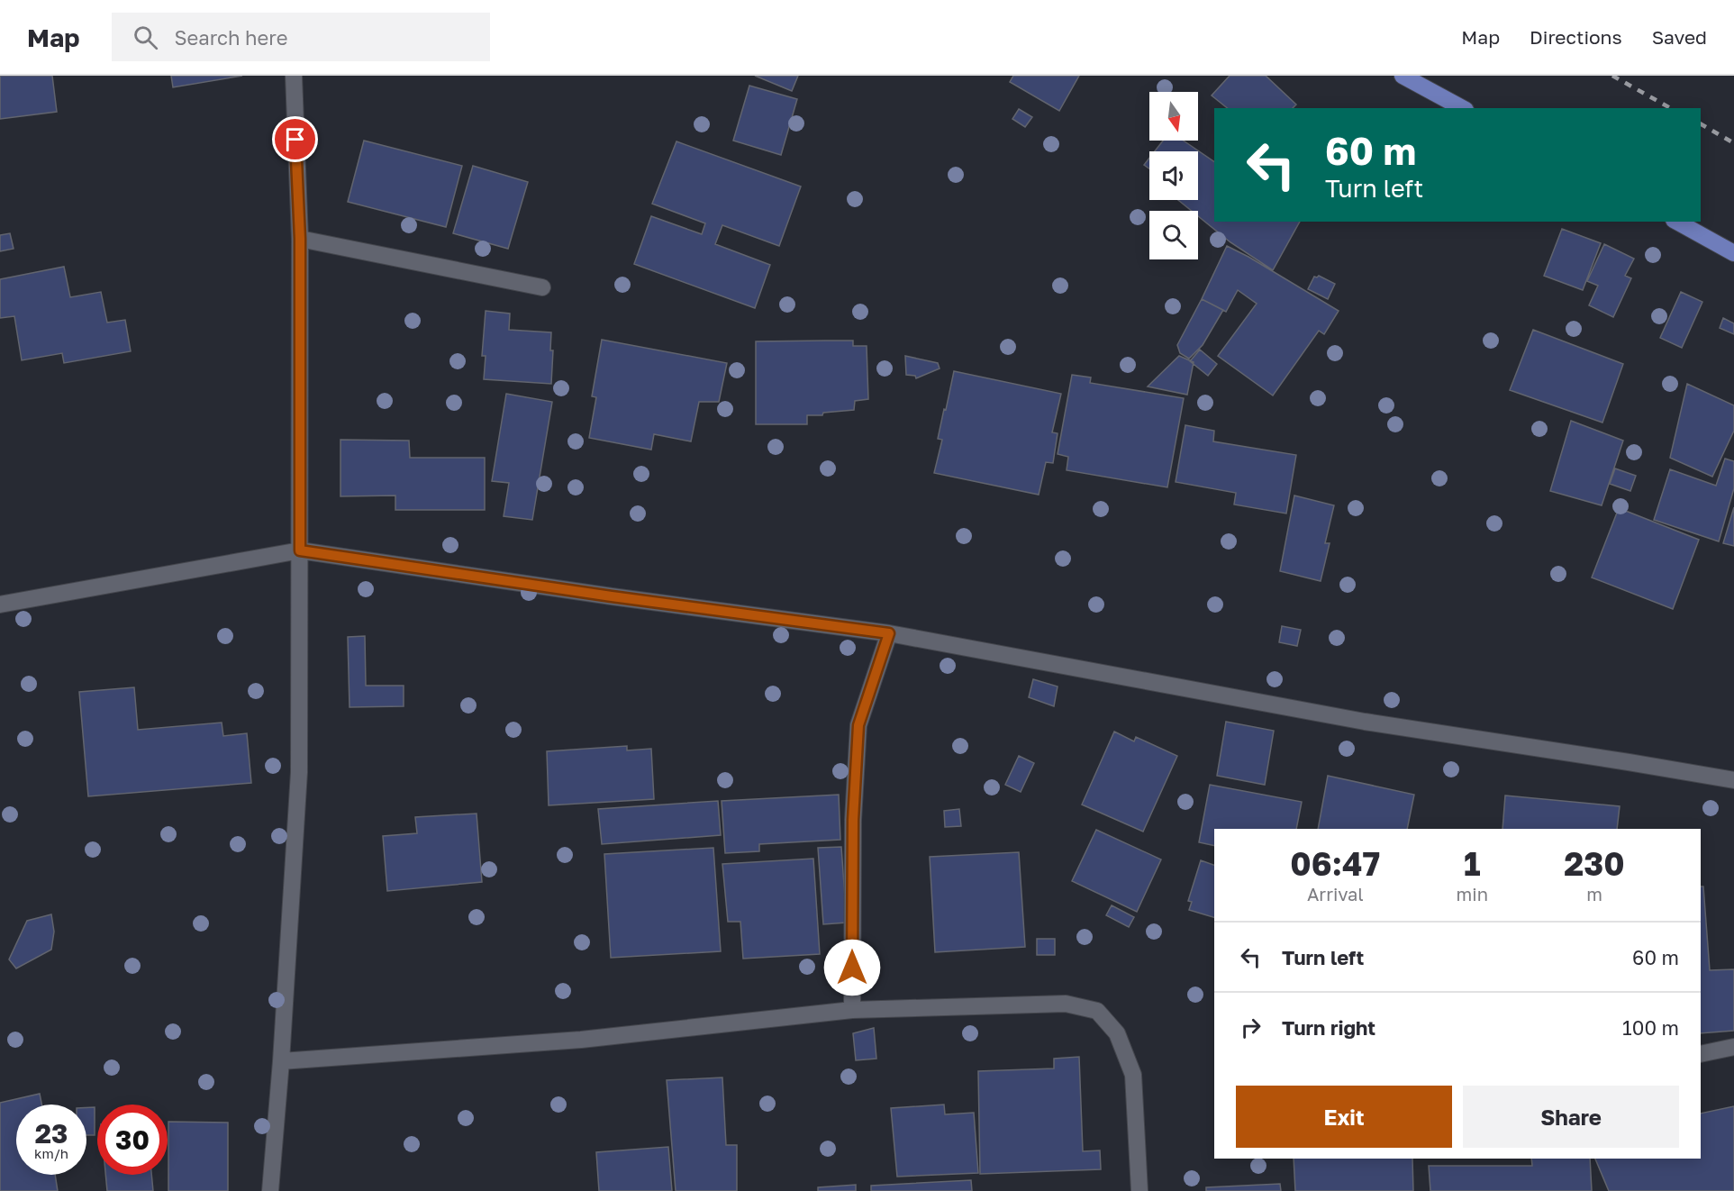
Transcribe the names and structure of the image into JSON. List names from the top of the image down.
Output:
{
  "north": "bottom",
  "page": {
    "header": "Map",
    "search": "Search here",
    "nav": ["Map", "Directions", "Saved"],
    "turn": ["60 m", "Turn left"],
    "eta": [
      "06:47",
      "Arrival",
      "1",
      "min",
      "230",
      "m"
    ],
    "list": [
      {
        "name": "Turn left",
        "value": "60 m"
      },
      {
        "name": "Turn right",
        "value": "100 m"
      }
    ],
    "buttons": ["Exit", "Share"],
    "speed": "23 km/h",
    "limit": "30"
  }
}
